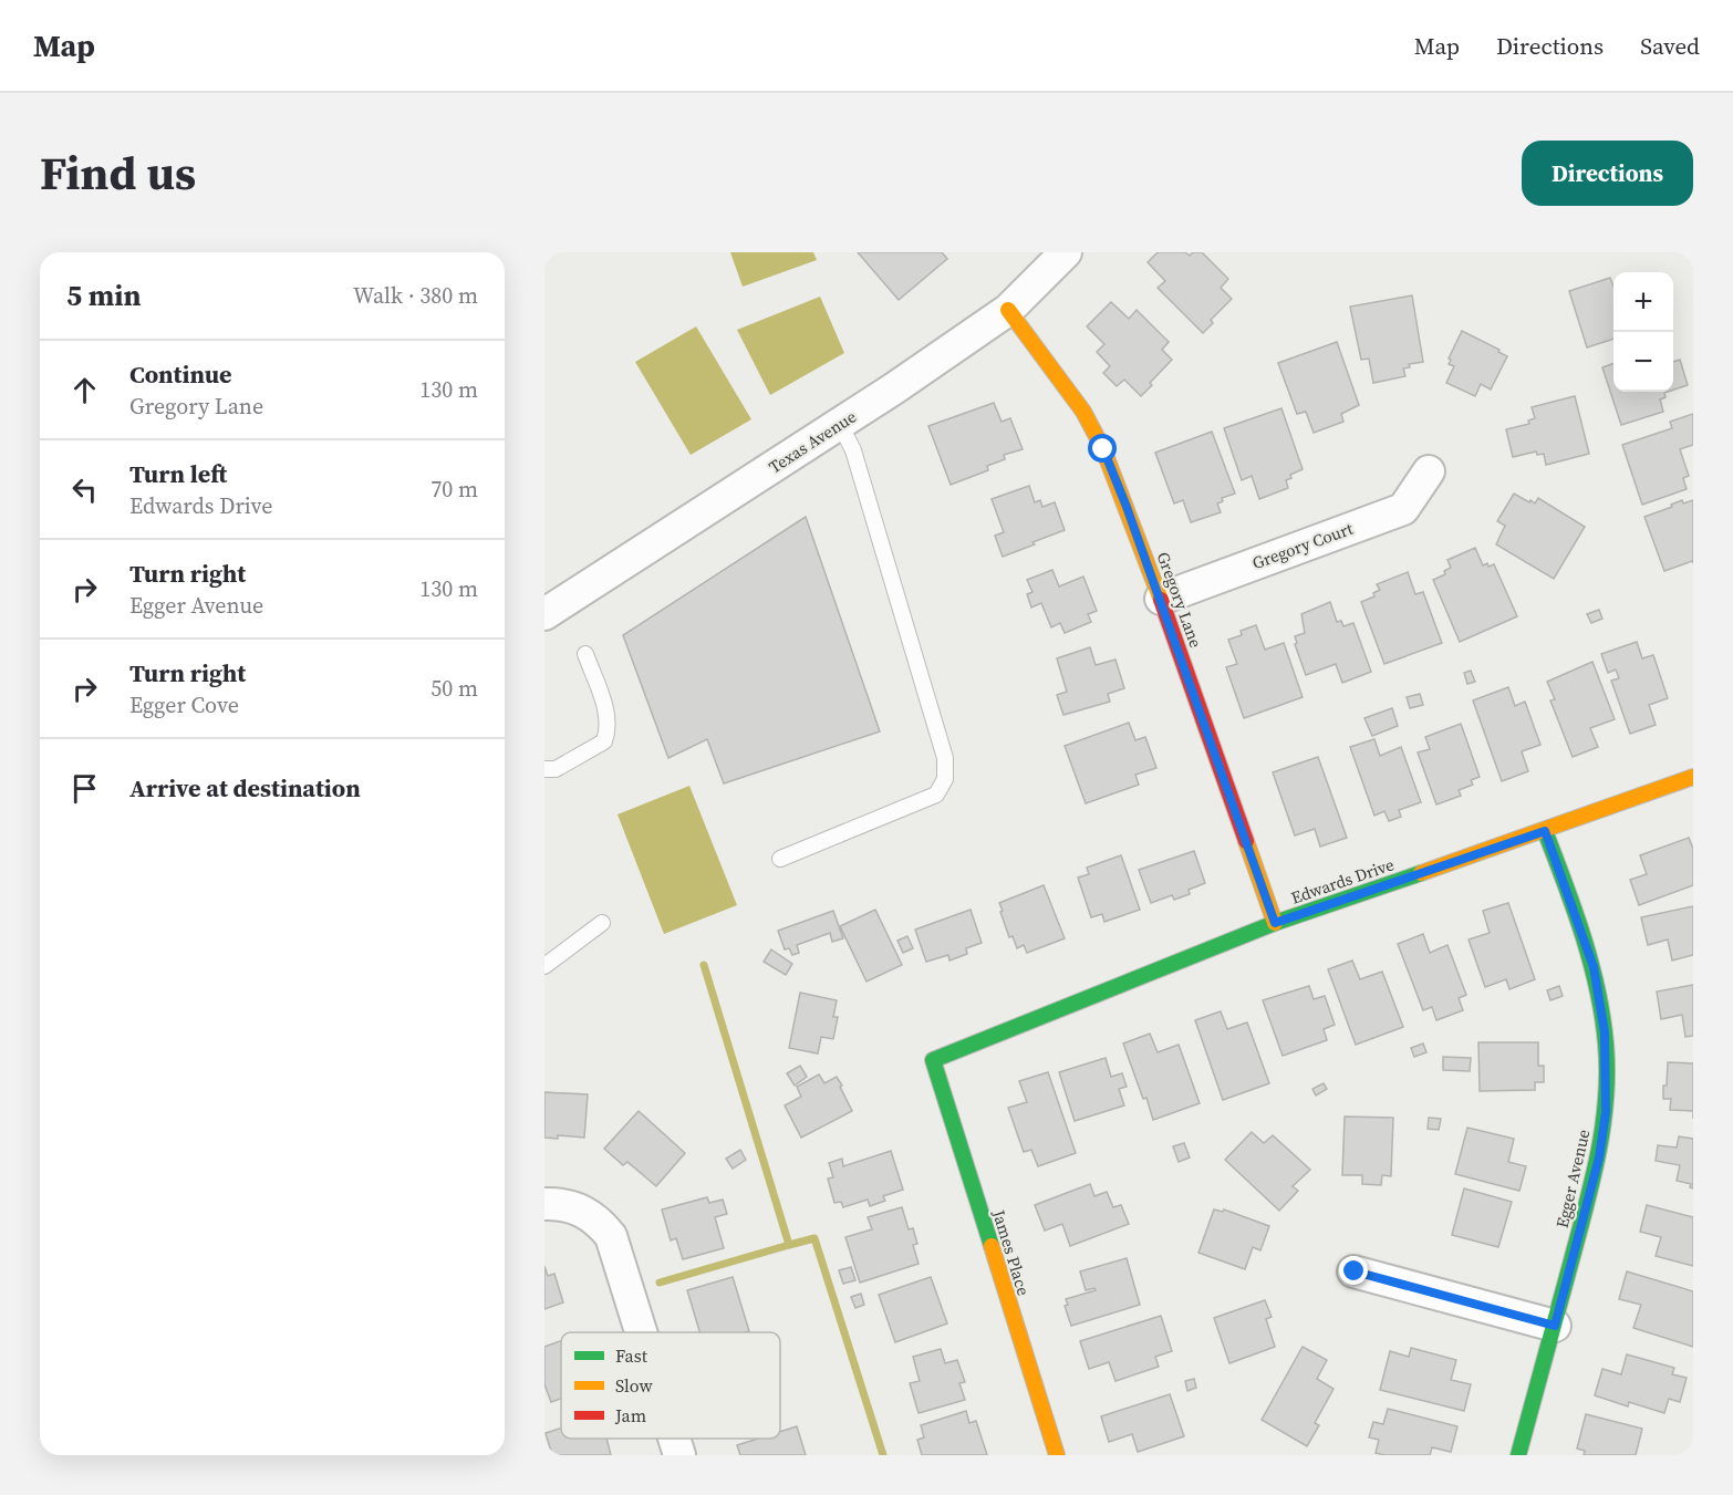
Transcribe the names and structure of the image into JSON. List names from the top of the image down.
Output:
{
  "streets": {
    "street": [
      "Texas Avenue",
      "Gregory Court",
      "Gregory Lane",
      "Edwards Drive",
      "Egger Avenue",
      "James Place"
    ]
  },
  "crossings": [
    ["Texas Avenue", "Gregory Lane"],
    ["Gregory Court", "Gregory Lane"],
    ["Gregory Lane", "Edwards Drive"],
    ["Edwards Drive", "Egger Avenue"],
    ["Edwards Drive", "James Place"]
  ],
  "legend": ["Fast", "Slow", "Jam"],
  "page": {
    "header": "Map",
    "nav": ["Map", "Directions", "Saved"],
    "title": "Find us",
    "buttons": "Directions",
    "heading": ["5 min", "Walk · 380 m"],
    "map_buttons": ["+", "−"],
    "list": [
      ["Continue", "Gregory Lane", "130 m"],
      ["Turn left", "Edwards Drive", "70 m"],
      ["Turn right", "Egger Avenue", "130 m"],
      ["Turn right", "Egger Cove", "50 m"],
      "Arrive at destination"
    ]
  }
}
